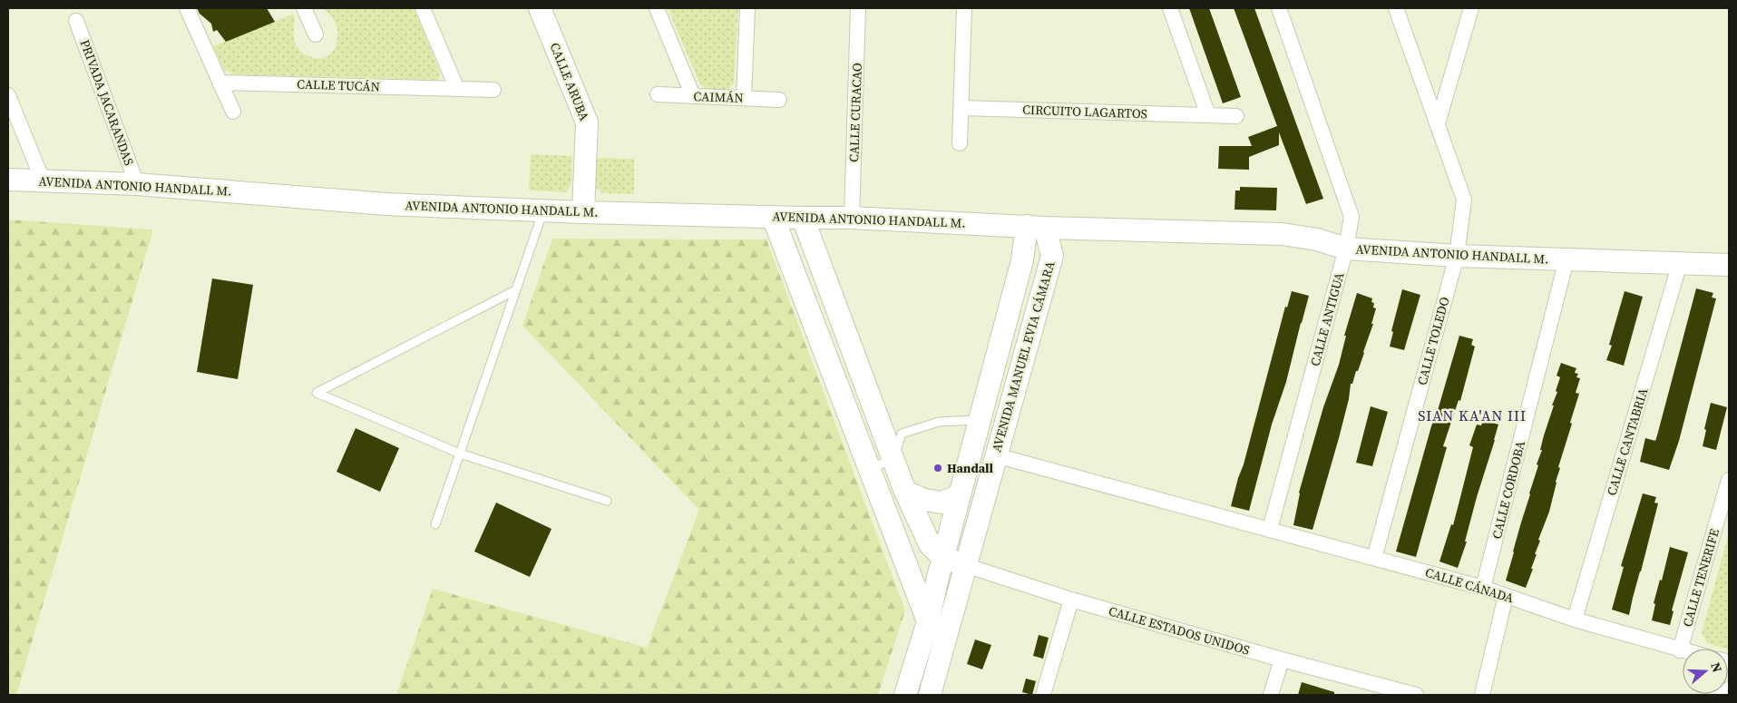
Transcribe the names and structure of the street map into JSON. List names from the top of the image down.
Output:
{
  "streets": {
    "street": [
      "CALLE ARUBA",
      "CALLE TUCÁN",
      "CAIMÁN",
      "PRIVADA JACARANDAS",
      "CIRCUITO LAGARTOS",
      "CALLE CURACAO",
      "AVENIDA ANTONIO HANDALL M.",
      "CALLE ANTIGUA",
      "CALLE TOLEDO",
      "AVENIDA MANUEL EVIA CÁMARA",
      "CALLE CANTABRIA",
      "CALLE CORDOBA",
      "CALLE TENERIFE",
      "CALLE CÁNADA",
      "CALLE ESTADOS UNIDOS"
    ]
  },
  "crossings": [
    ["CALLE ARUBA", "AVENIDA ANTONIO HANDALL M."],
    ["PRIVADA JACARANDAS", "AVENIDA ANTONIO HANDALL M."],
    ["CALLE CURACAO", "AVENIDA ANTONIO HANDALL M."],
    ["AVENIDA ANTONIO HANDALL M.", "CALLE ANTIGUA"],
    ["AVENIDA ANTONIO HANDALL M.", "CALLE TOLEDO"],
    ["AVENIDA ANTONIO HANDALL M.", "AVENIDA MANUEL EVIA CÁMARA"],
    ["AVENIDA ANTONIO HANDALL M.", "CALLE CANTABRIA"],
    ["AVENIDA ANTONIO HANDALL M.", "CALLE CORDOBA"],
    ["CALLE ANTIGUA", "CALLE CÁNADA"],
    ["CALLE TOLEDO", "CALLE CÁNADA"],
    ["AVENIDA MANUEL EVIA CÁMARA", "CALLE CÁNADA"],
    ["AVENIDA MANUEL EVIA CÁMARA", "CALLE ESTADOS UNIDOS"],
    ["CALLE CANTABRIA", "CALLE CÁNADA"],
    ["CALLE CORDOBA", "CALLE CÁNADA"],
    ["CALLE TENERIFE", "CALLE CÁNADA"]
  ],
  "districts": ["SIAN KA'AN III"],
  "places": ["Handall"],
  "north": "right"
}
